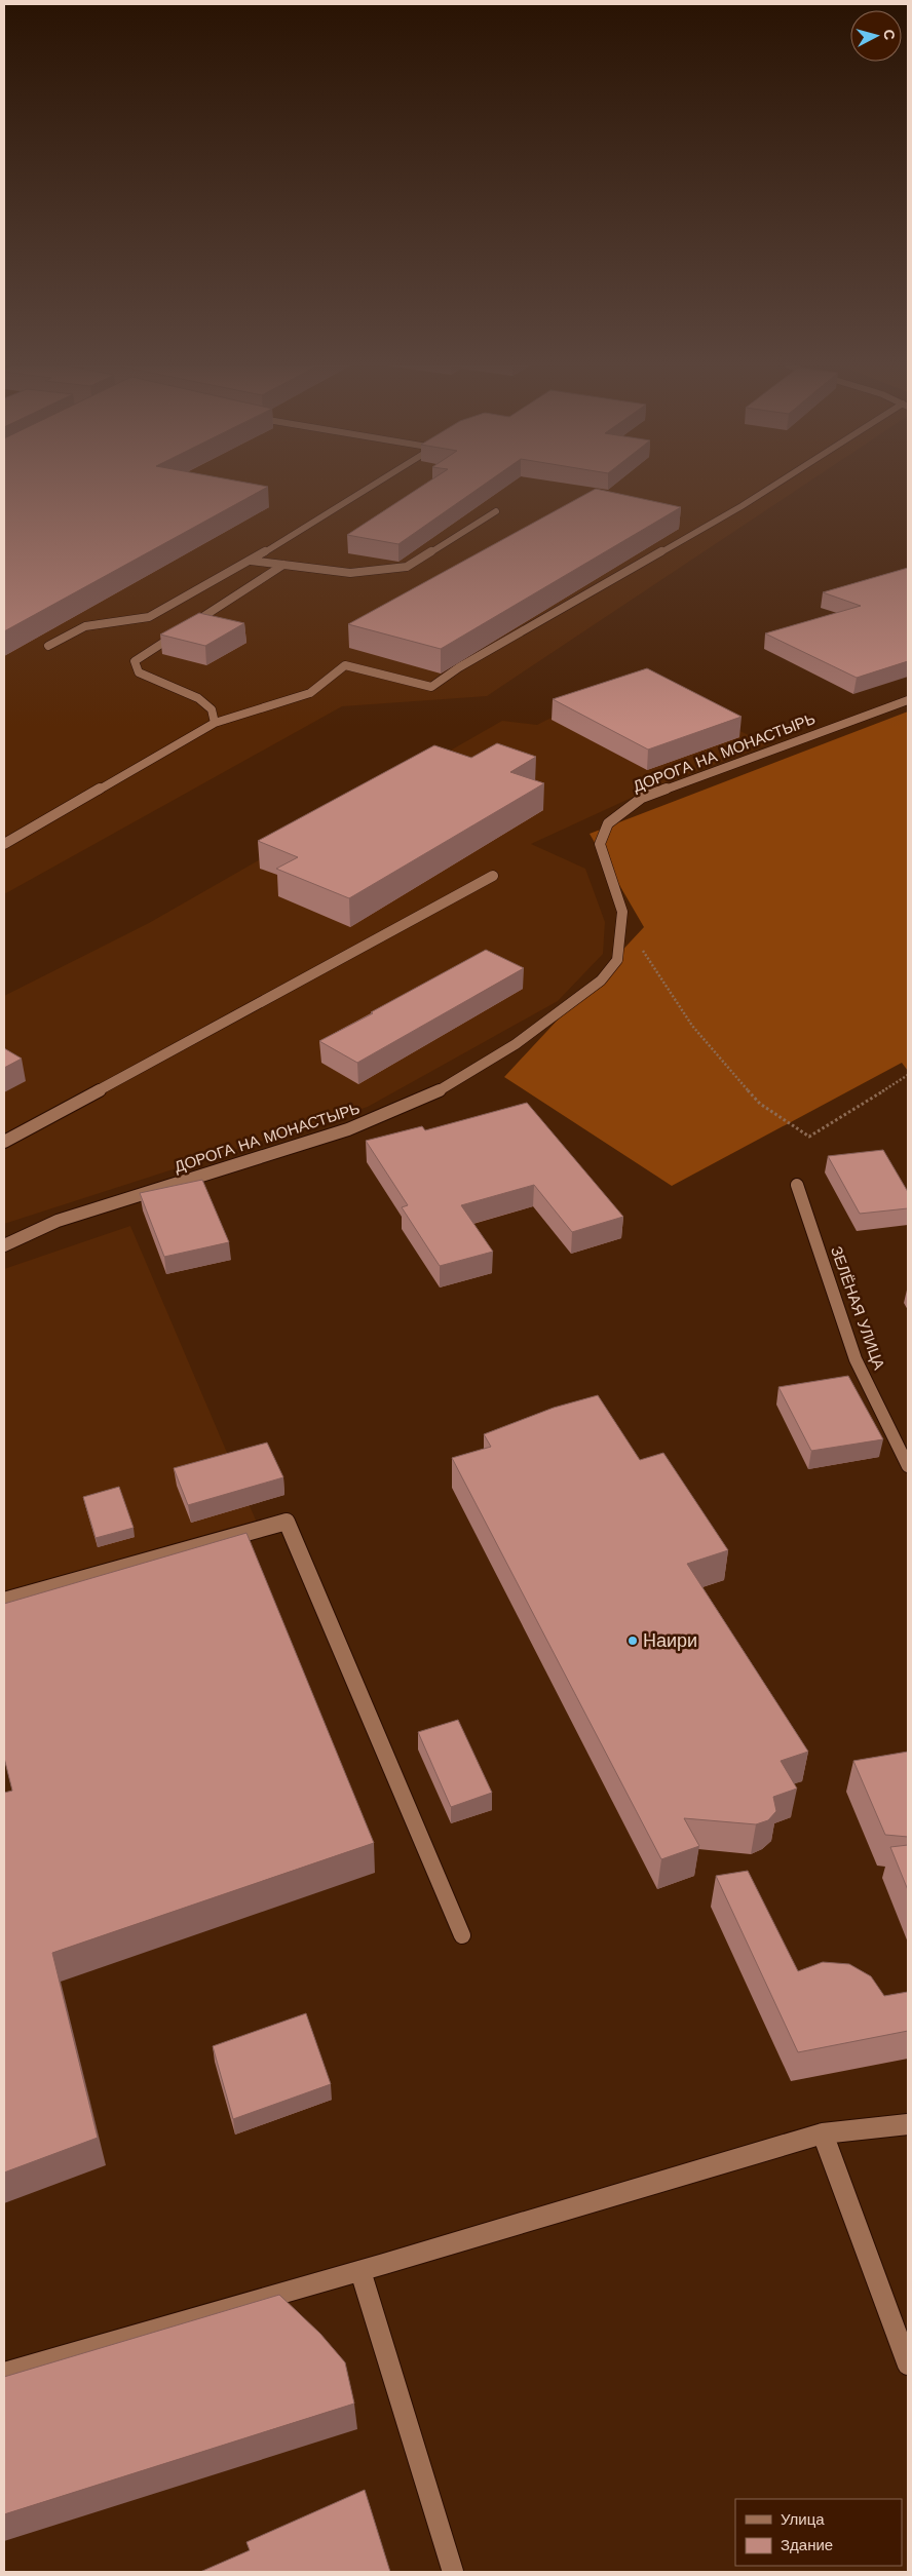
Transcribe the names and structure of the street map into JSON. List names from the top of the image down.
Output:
{
  "streets": {
    "street": ["ДОРОГА НА МОНАСТЫРЬ", "ЗЕЛЁНАЯ УЛИЦА"]
  },
  "places": ["Наири"],
  "legend": ["Улица", "Здание"],
  "north": "right"
}
